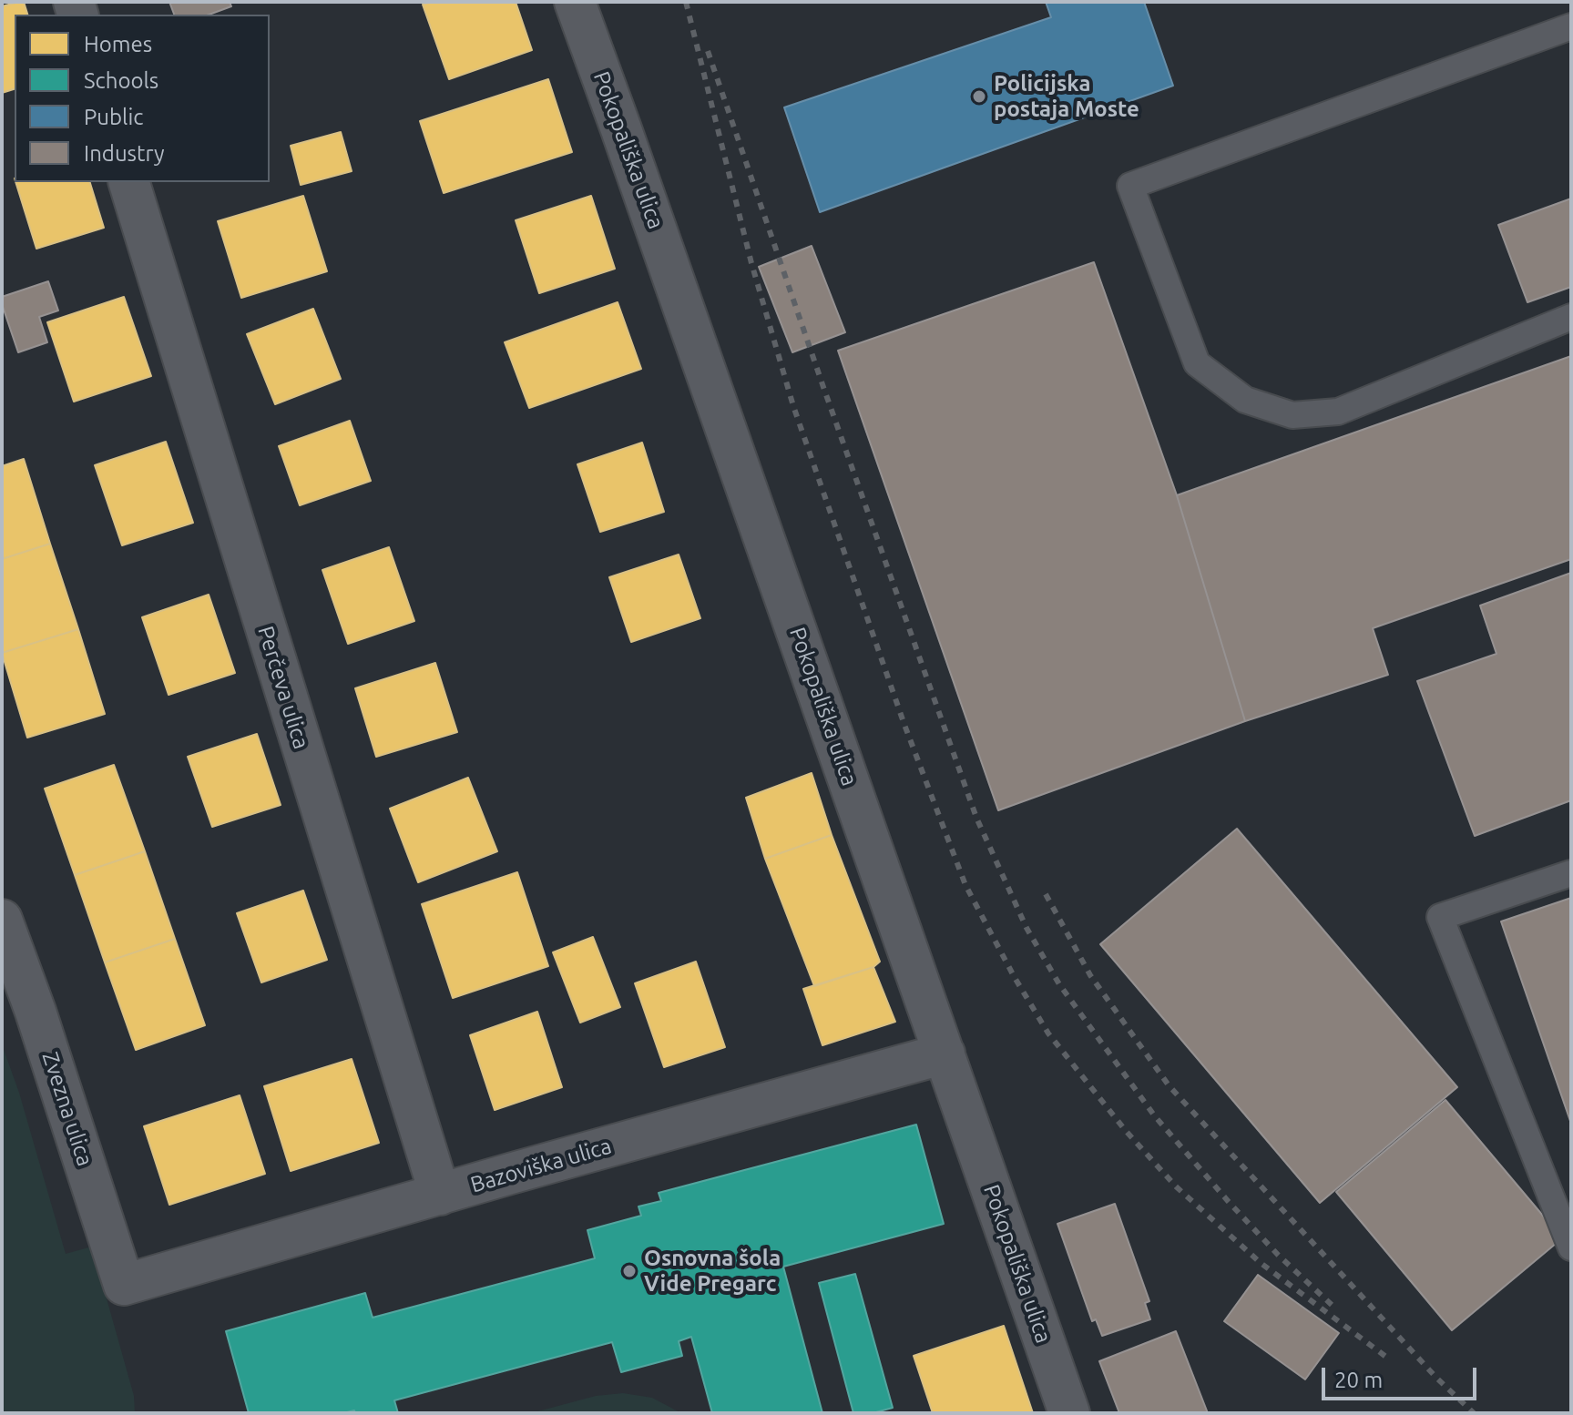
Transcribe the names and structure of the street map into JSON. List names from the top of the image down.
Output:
{
  "streets": {
    "street": [
      "Pokopališka ulica",
      "Perčeva ulica",
      "Zvezna ulica",
      "Bazoviška ulica"
    ]
  },
  "crossings": [
    ["Pokopališka ulica", "Bazoviška ulica"],
    ["Perčeva ulica", "Bazoviška ulica"],
    ["Zvezna ulica", "Bazoviška ulica"]
  ],
  "places": ["Policijska postaja Moste", "Osnovna šola Vide Pregarc"],
  "legend": [
    "Homes",
    "Schools",
    "Public",
    "Industry"
  ],
  "scale_bar": "20 m"
}
